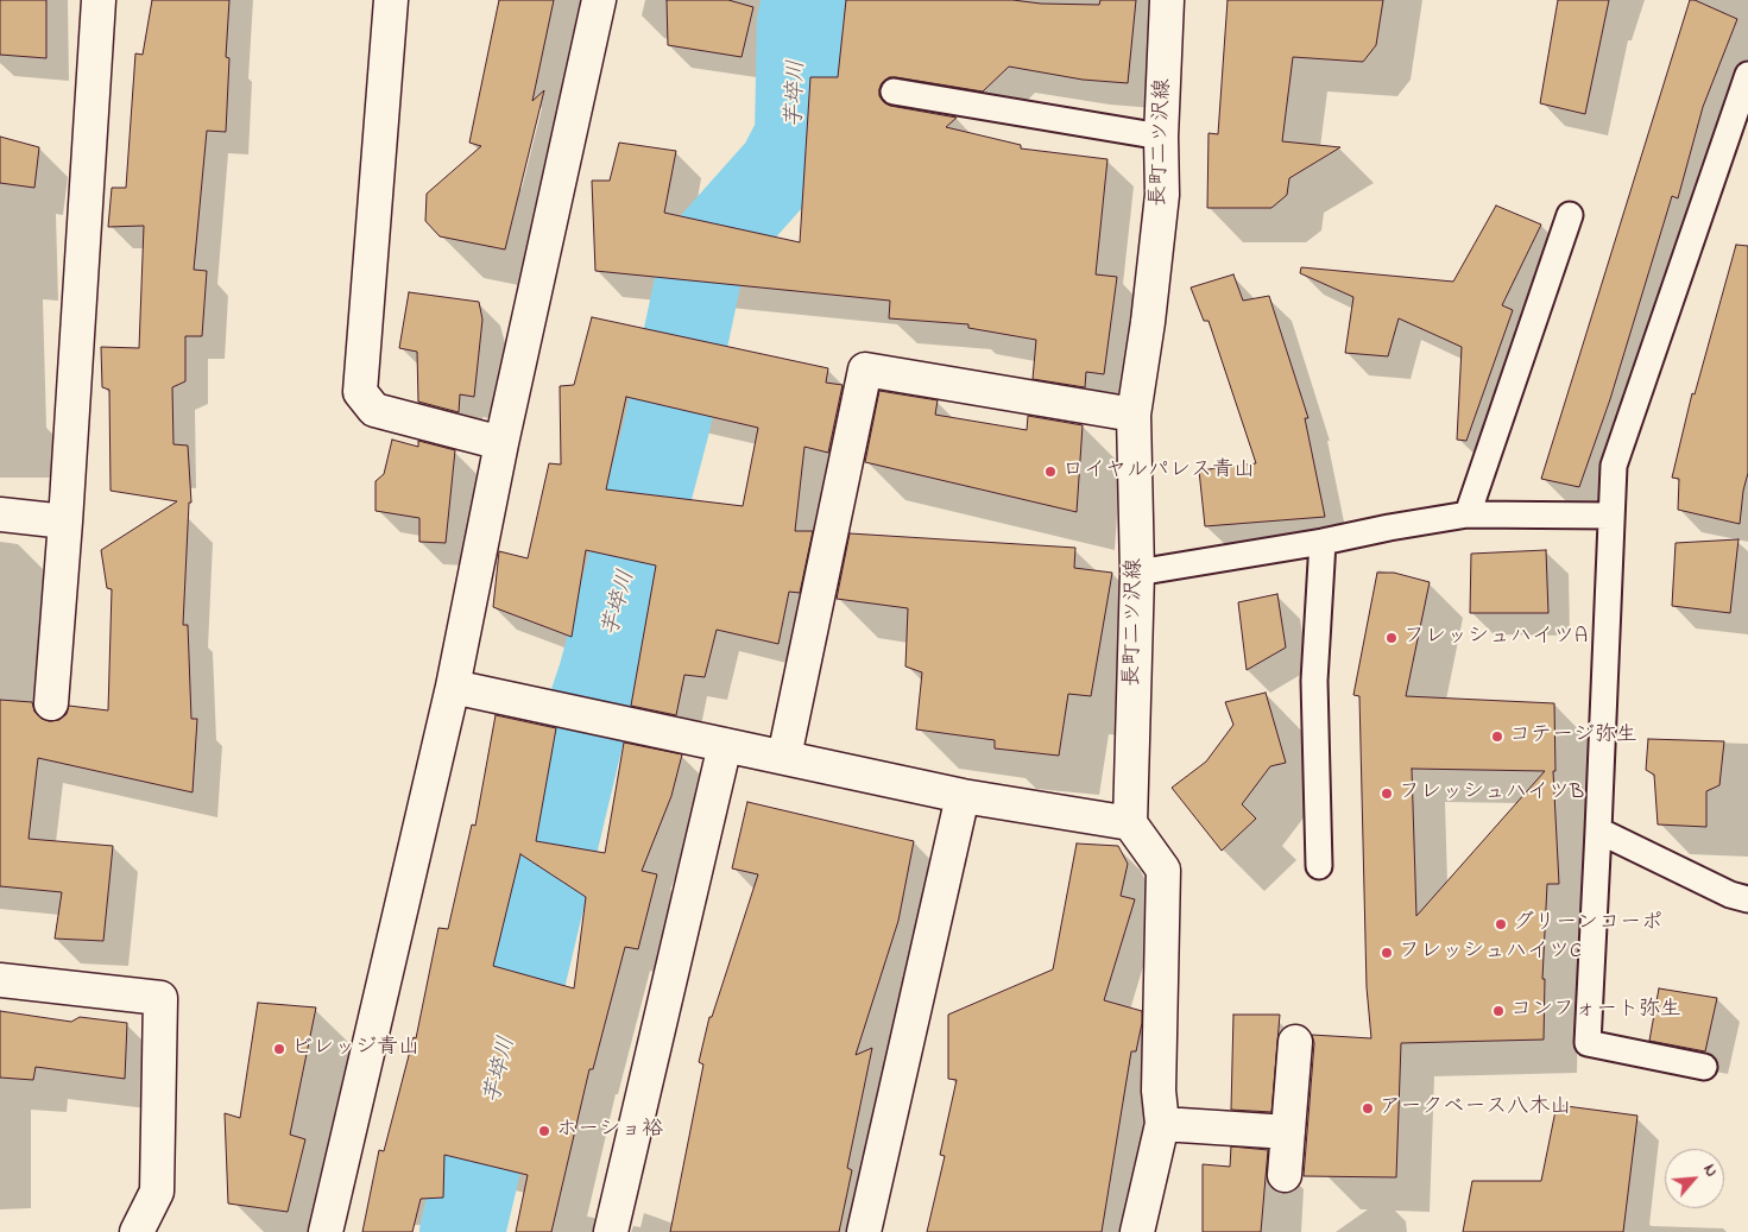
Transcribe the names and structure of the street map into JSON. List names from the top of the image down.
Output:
{
  "streets": {
    "street": ["長町二ツ沢線"]
  },
  "water": ["芋埣川"],
  "places": [
    "ロイヤルパレス青山",
    "フレッシュハイツA",
    "コテージ弥生",
    "フレッシュハイツB",
    "グリーンコーポ",
    "フレッシュハイツC",
    "コンフォート弥生",
    "ビレッジ青山",
    "アークベース八木山",
    "ホーショ裕"
  ],
  "north": "top right"
}
